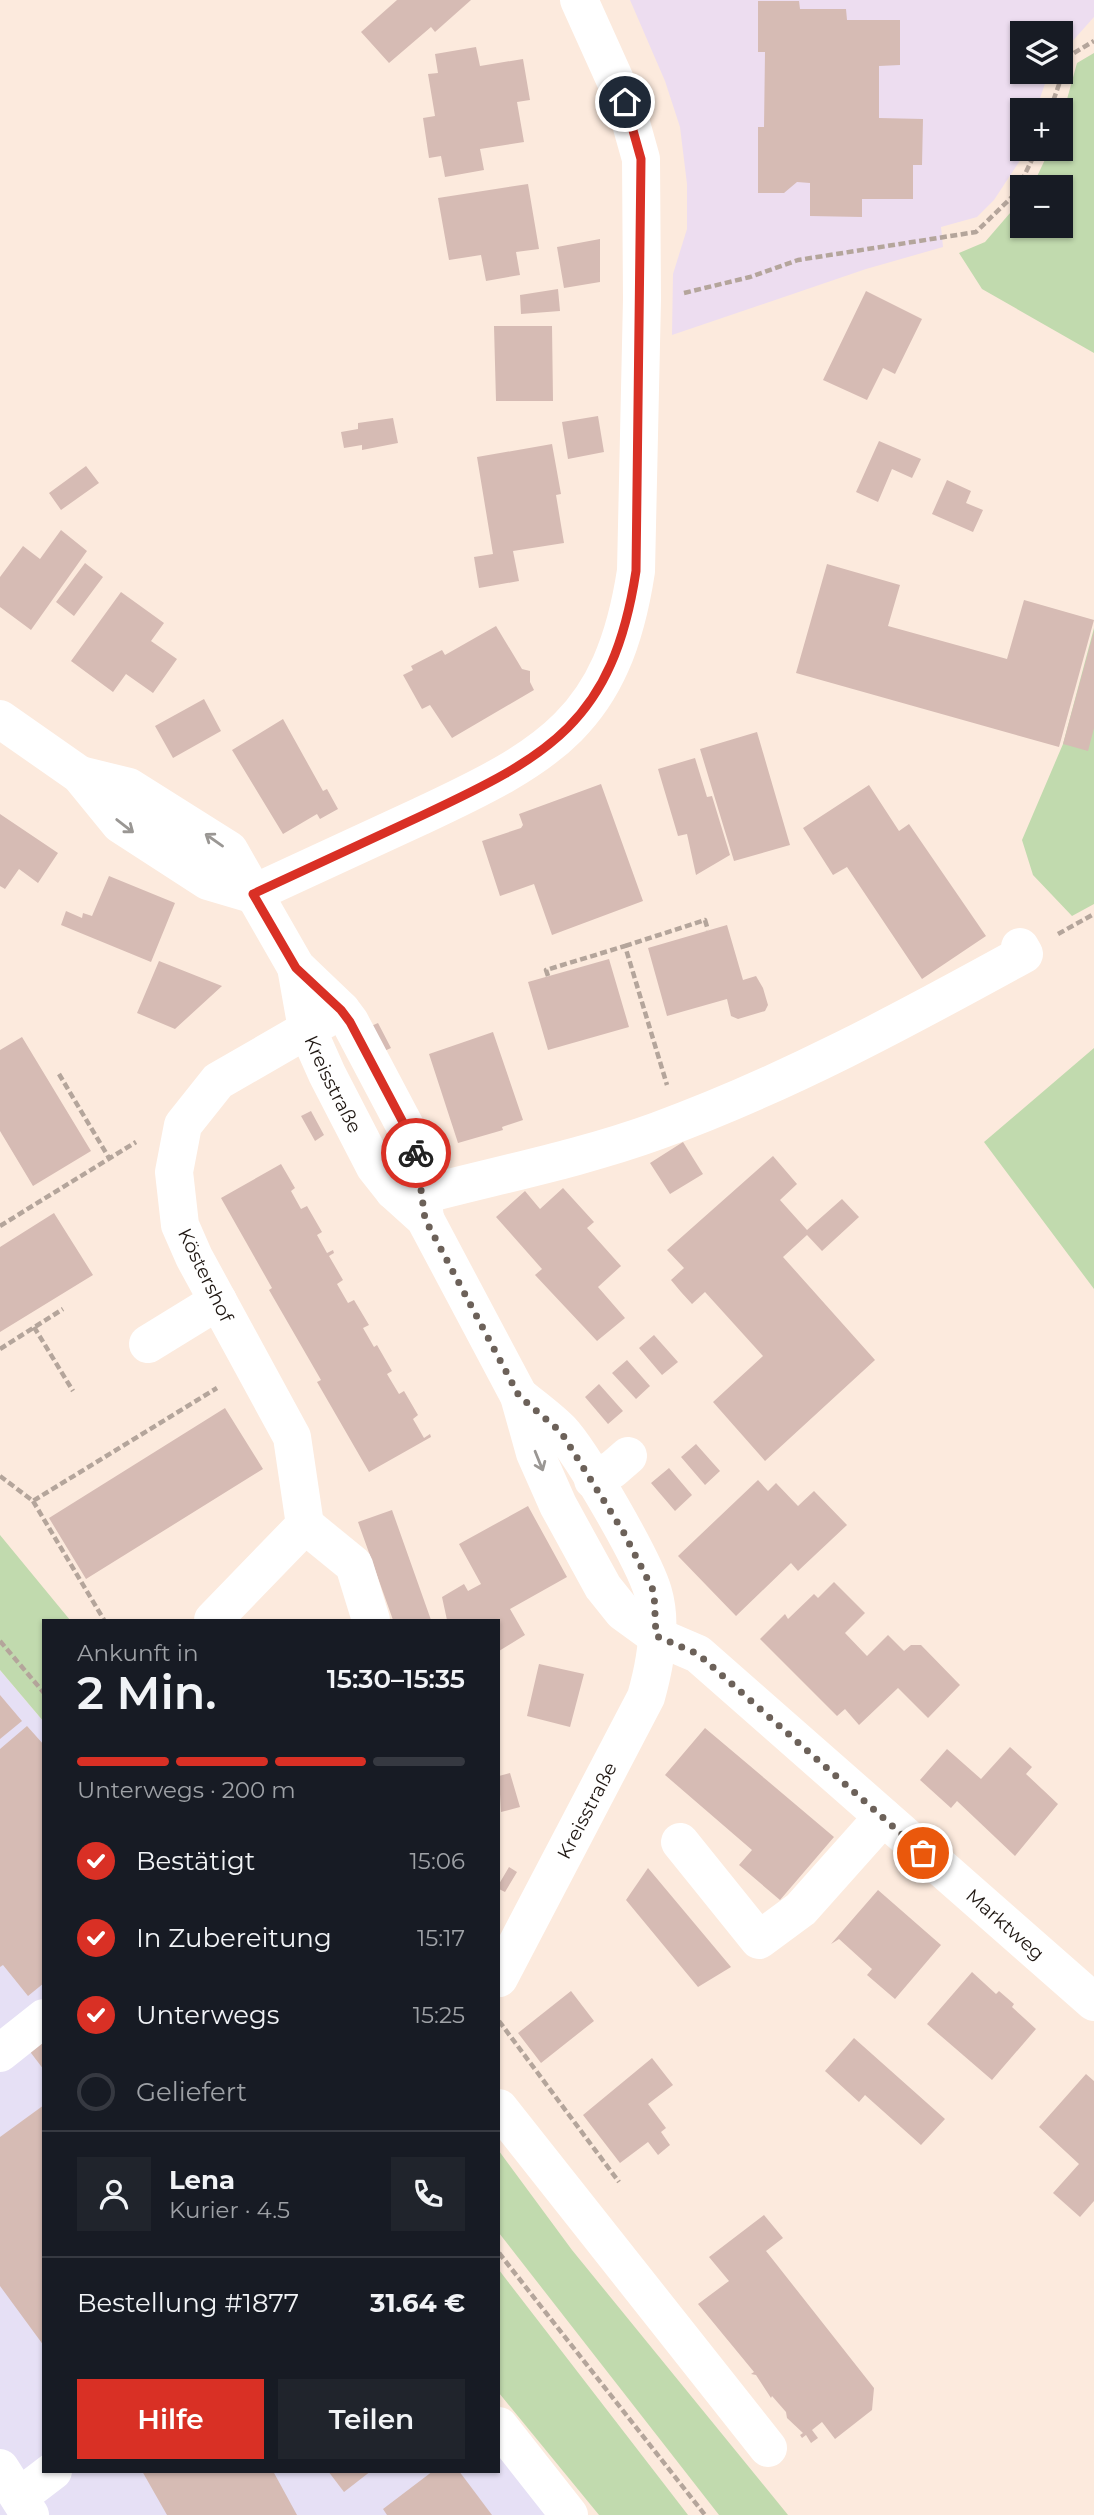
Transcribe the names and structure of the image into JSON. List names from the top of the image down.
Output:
{
  "streets": {
    "street": ["Kreisstraße", "Köstershof", "Marktweg"]
  },
  "crossings": [
    ["Kreisstraße", "Köstershof"],
    ["Kreisstraße", "Marktweg"]
  ],
  "page": {
    "map_buttons": ["+", "−"],
    "heading": ["2 Min.", "Ankunft in", "15:30–15:35"],
    "panel": [
      "Lena",
      "Kurier · 4.5",
      "Bestellung #1877",
      "31.64 €"
    ],
    "bar": "Unterwegs · 200 m",
    "list": [
      ["Bestätigt", "15:06"],
      ["In Zubereitung", "15:17"],
      ["Unterwegs", "15:25"],
      "Geliefert"
    ],
    "buttons": ["Hilfe", "Teilen"]
  }
}
